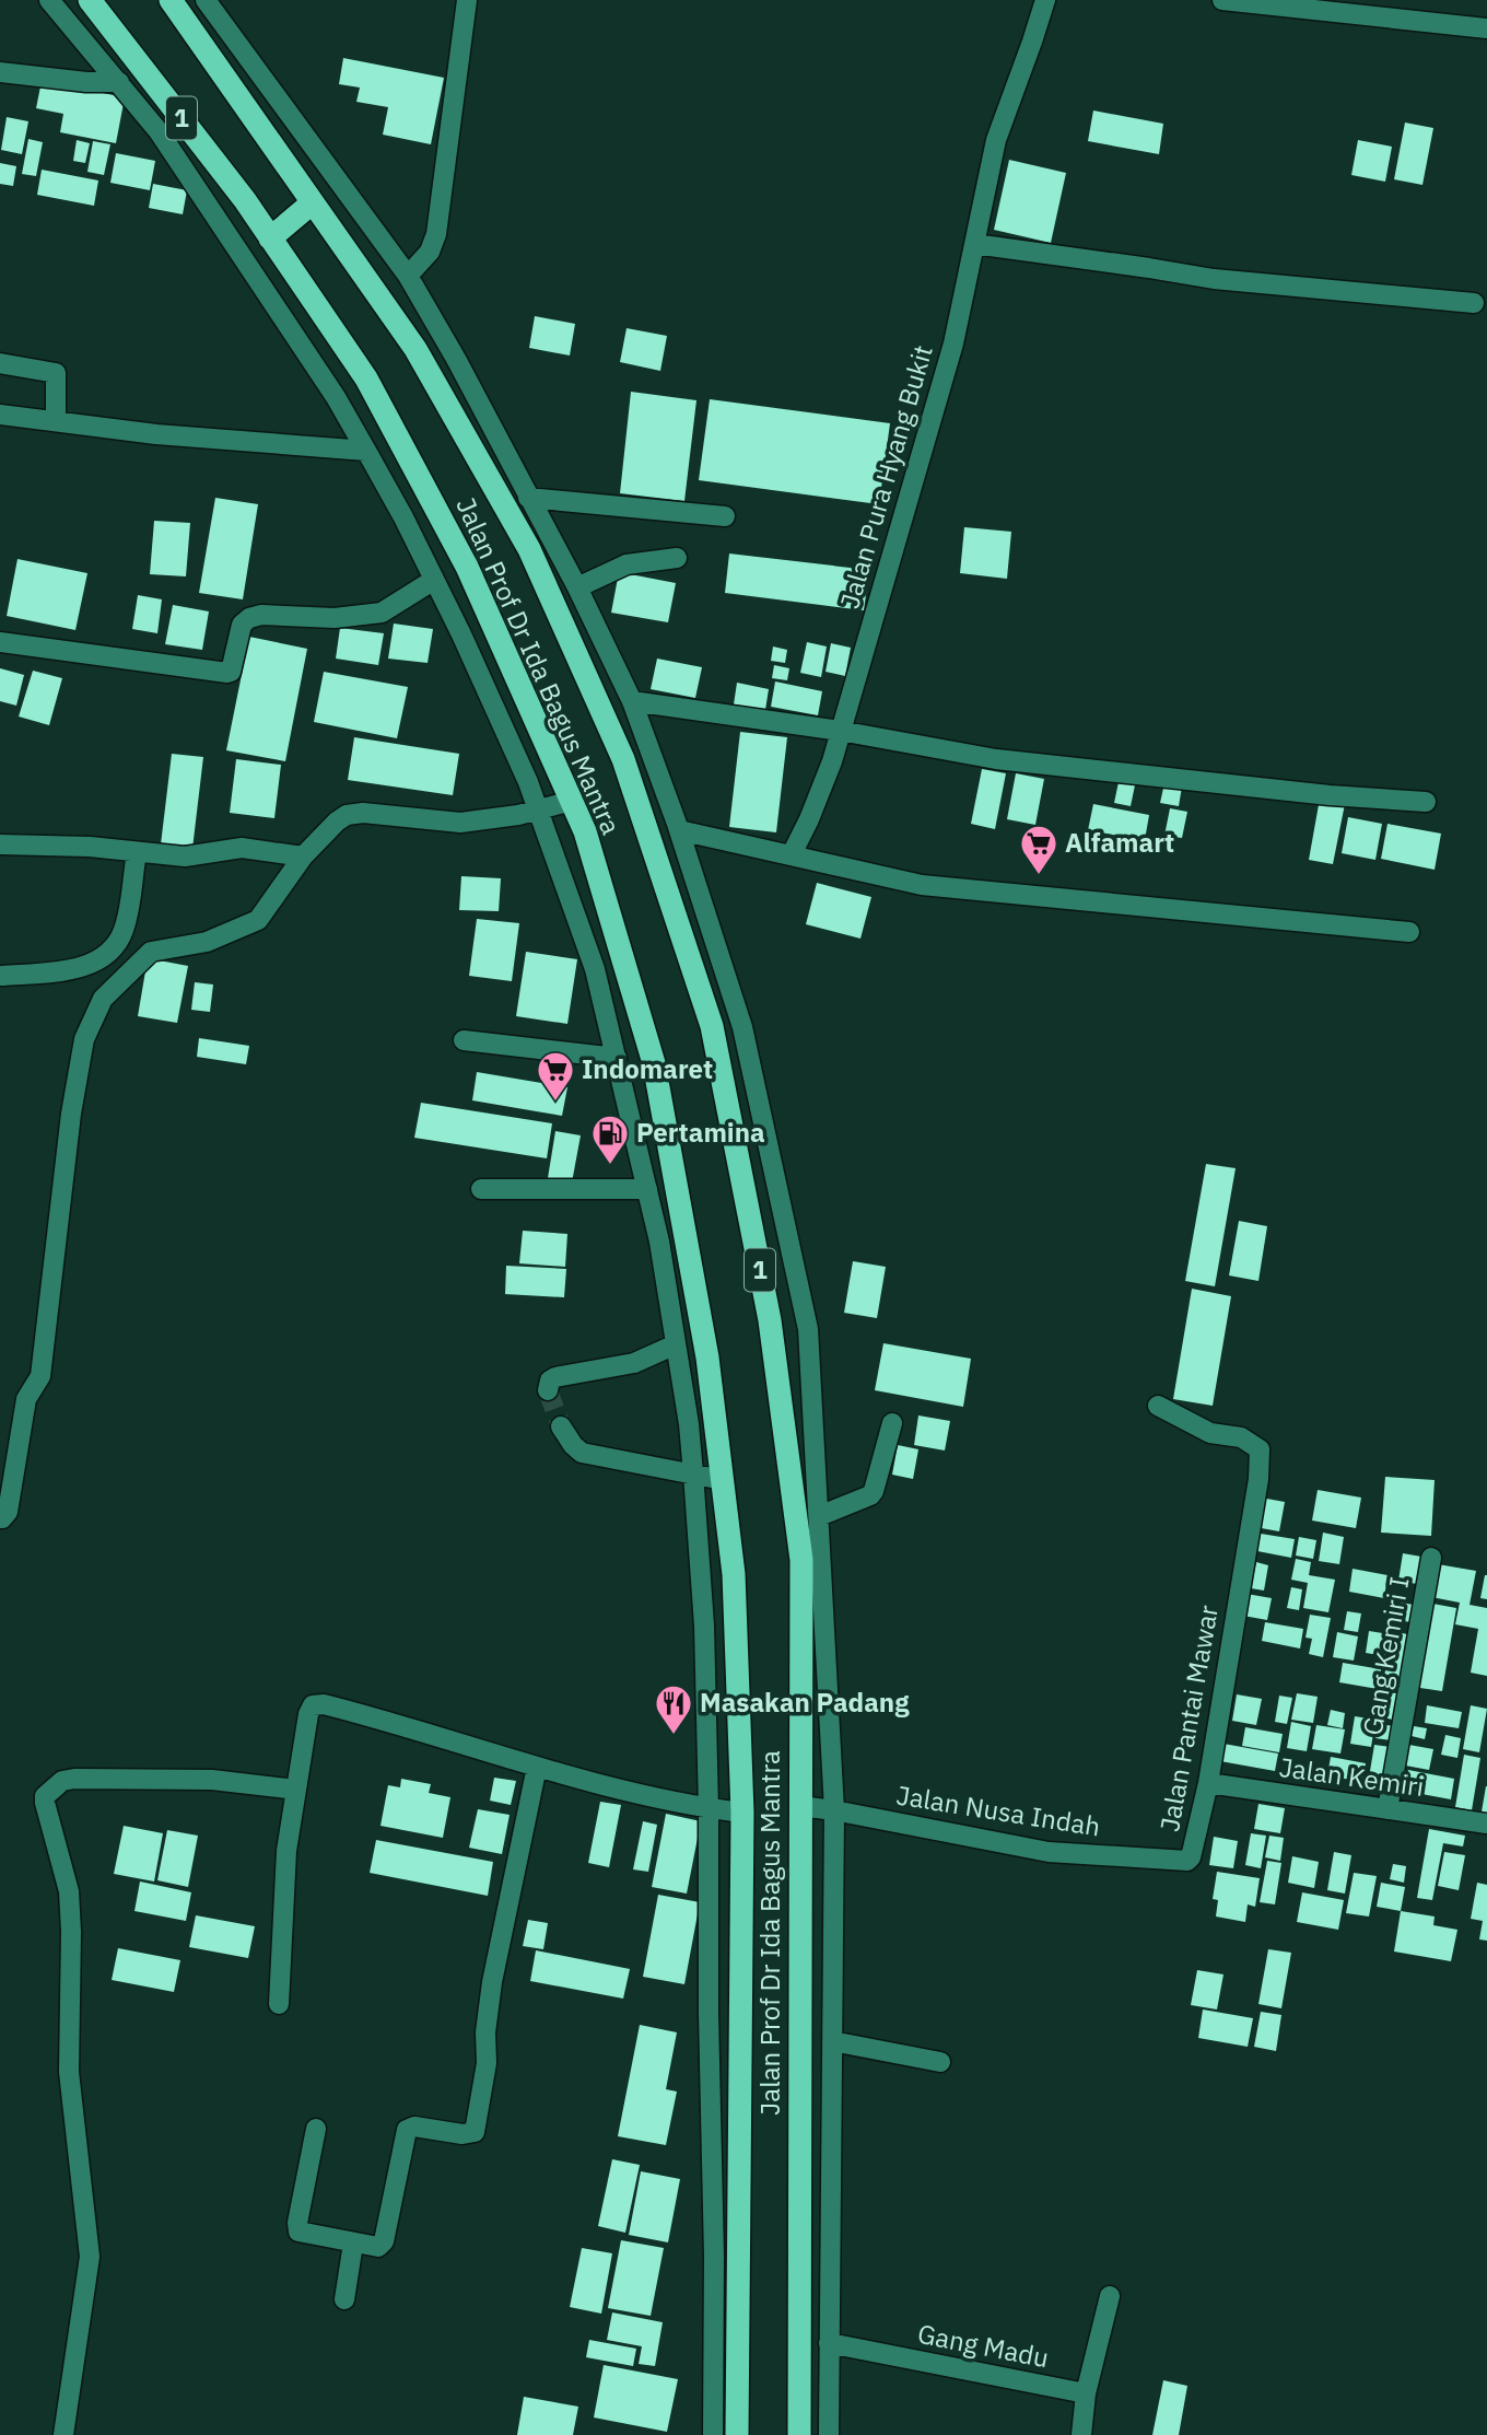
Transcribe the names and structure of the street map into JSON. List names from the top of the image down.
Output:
{
  "streets": {
    "highway": ["1", "Jalan Prof Dr Ida Bagus Mantra"],
    "street": [
      "Jalan Pura Hyang Bukit",
      "Gang Kemiri I",
      "Jalan Pantai Mawar",
      "Jalan Kemiri",
      "Jalan Nusa Indah",
      "Gang Madu"
    ]
  },
  "crossings": [
    ["1", "Jalan Prof Dr Ida Bagus Mantra"],
    ["Jalan Prof Dr Ida Bagus Mantra", "Jalan Nusa Indah"],
    ["Gang Kemiri I", "Jalan Kemiri"],
    ["Jalan Pantai Mawar", "Jalan Kemiri"],
    ["Jalan Pantai Mawar", "Jalan Nusa Indah"]
  ],
  "places": {
    "supermarket": ["Alfamart", "Indomaret"],
    "fuel station": ["Pertamina"],
    "restaurant": ["Masakan Padang"]
  }
}
